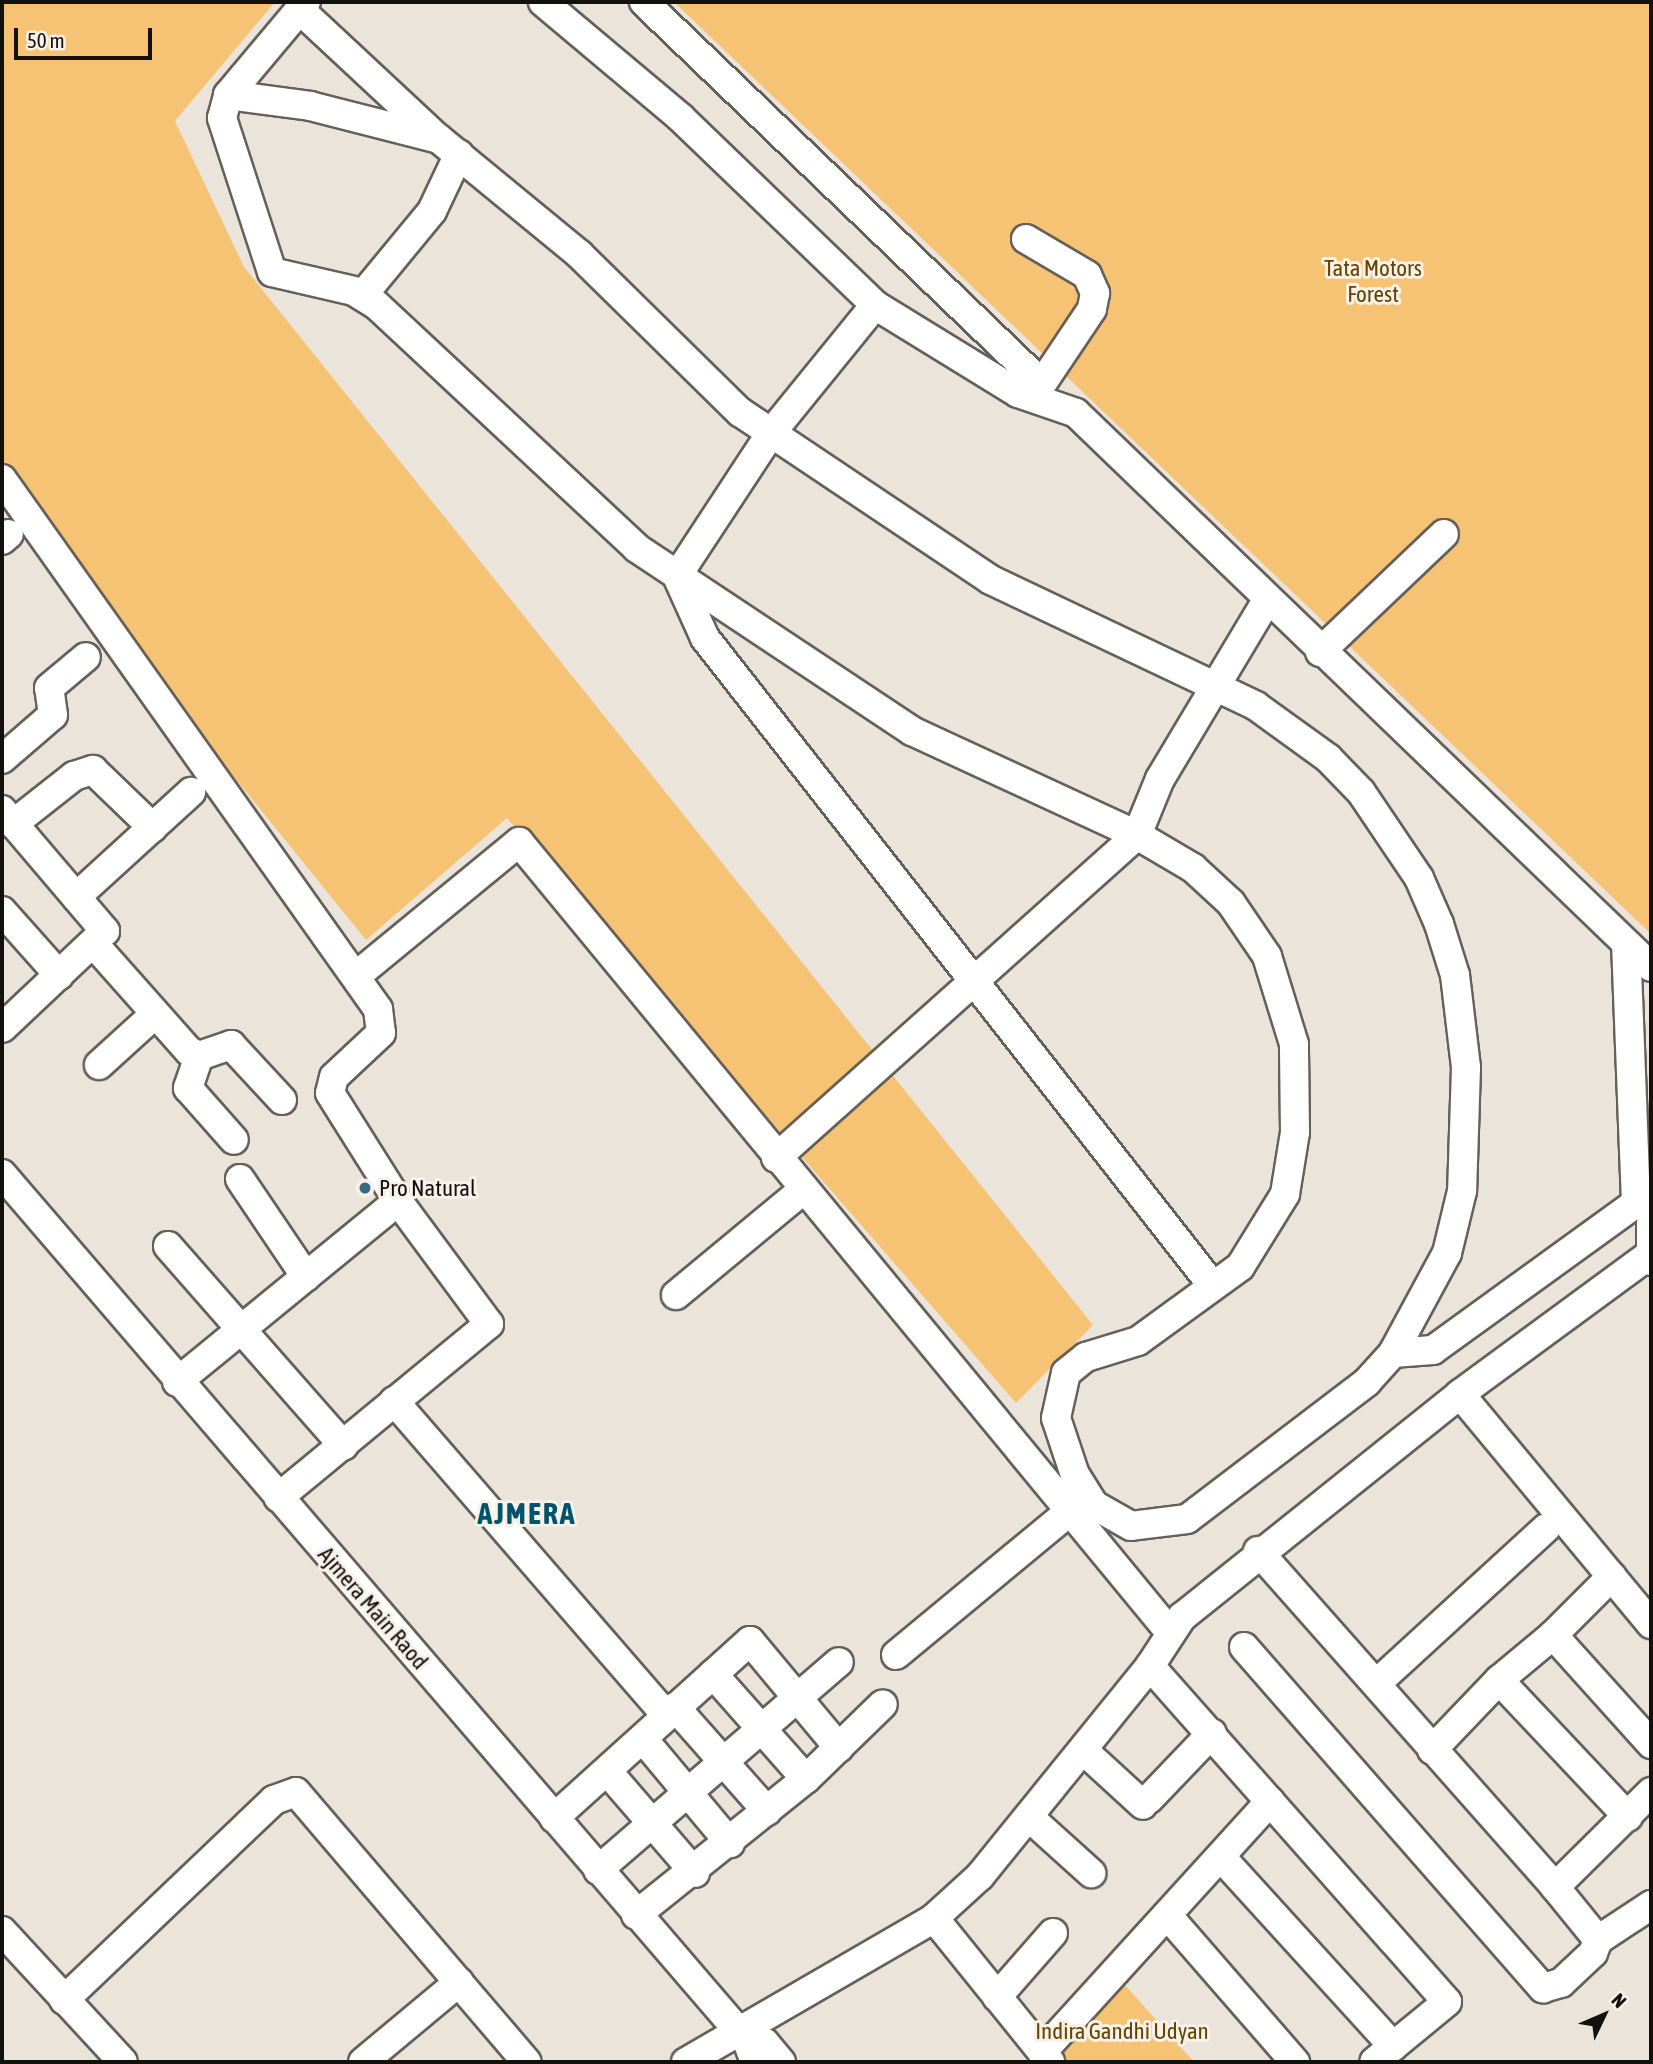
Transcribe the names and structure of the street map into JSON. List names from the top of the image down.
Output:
{
  "streets": {
    "street": ["Ajmera Main Raod"]
  },
  "districts": ["AJMERA"],
  "parks": ["Tata Motors Forest", "Indira Gandhi Udyan"],
  "places": ["Pro Natural"],
  "scale_bar": "50 m",
  "north": "top right"
}
